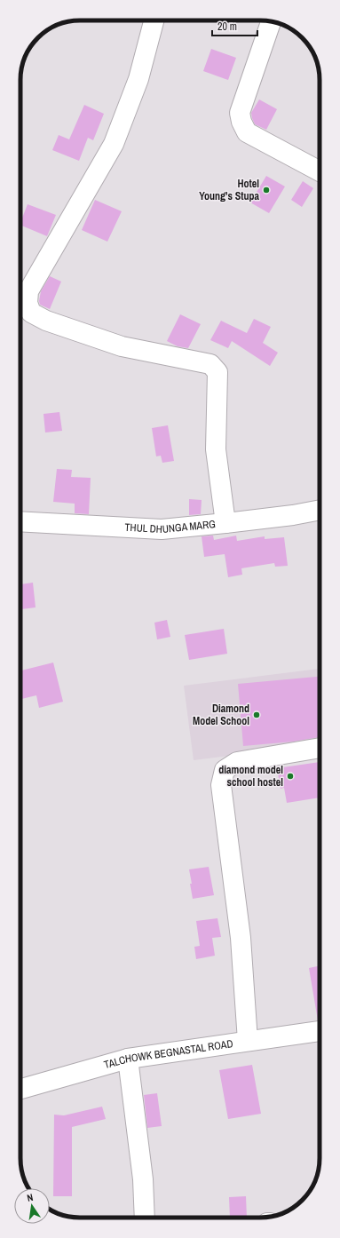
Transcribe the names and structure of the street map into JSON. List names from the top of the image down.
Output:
{
  "streets": {
    "street": ["THUL DHUNGA MARG", "TALCHOWK BEGNASTAL ROAD"]
  },
  "places": ["Hotel Young's Stupa", "Diamond Model School", "diamond model school hostel"],
  "scale_bar": "20 m",
  "north": "top"
}
